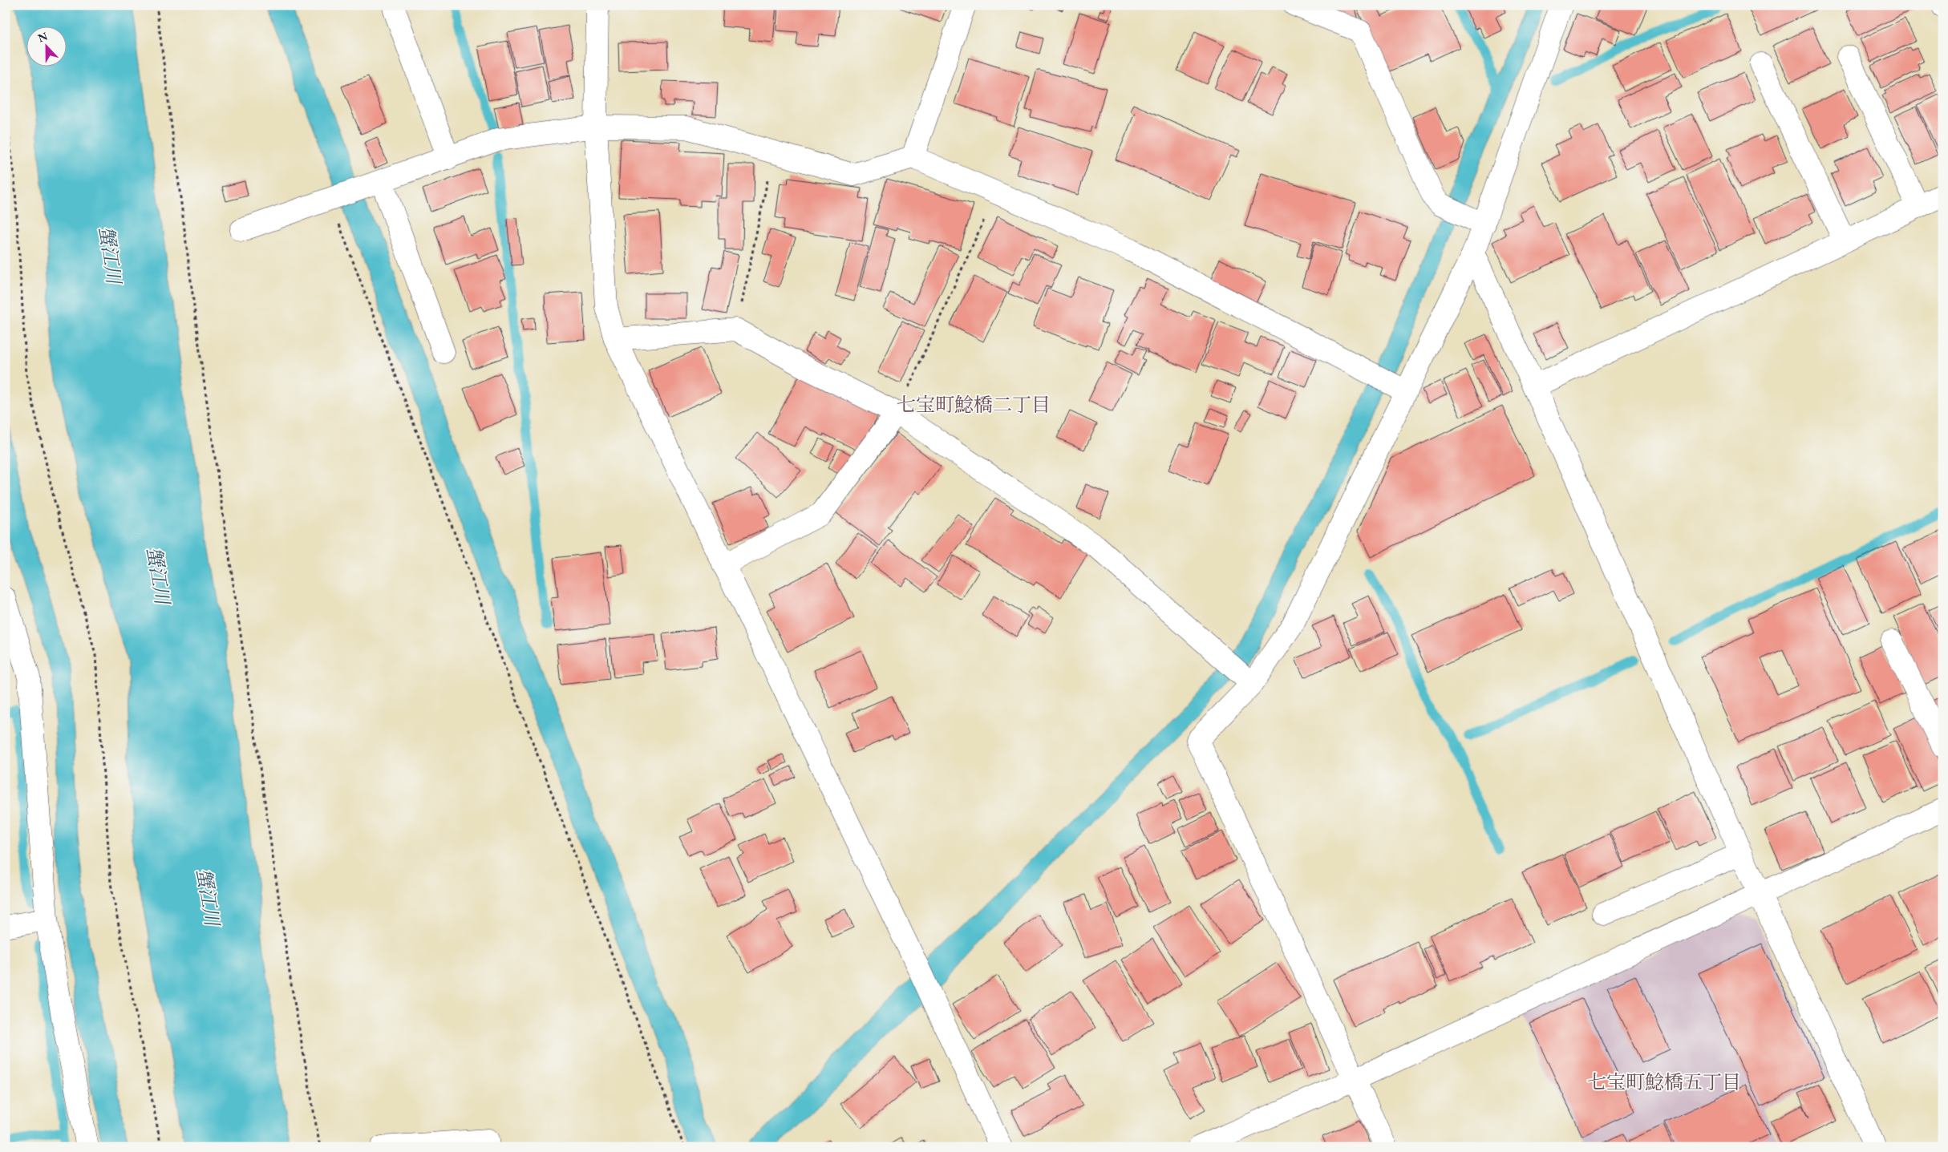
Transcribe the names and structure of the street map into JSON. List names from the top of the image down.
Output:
{
  "districts": ["七宝町鯰橋二丁目", "七宝町鯰橋五丁目"],
  "water": ["蟹江川"],
  "north": "top"
}
